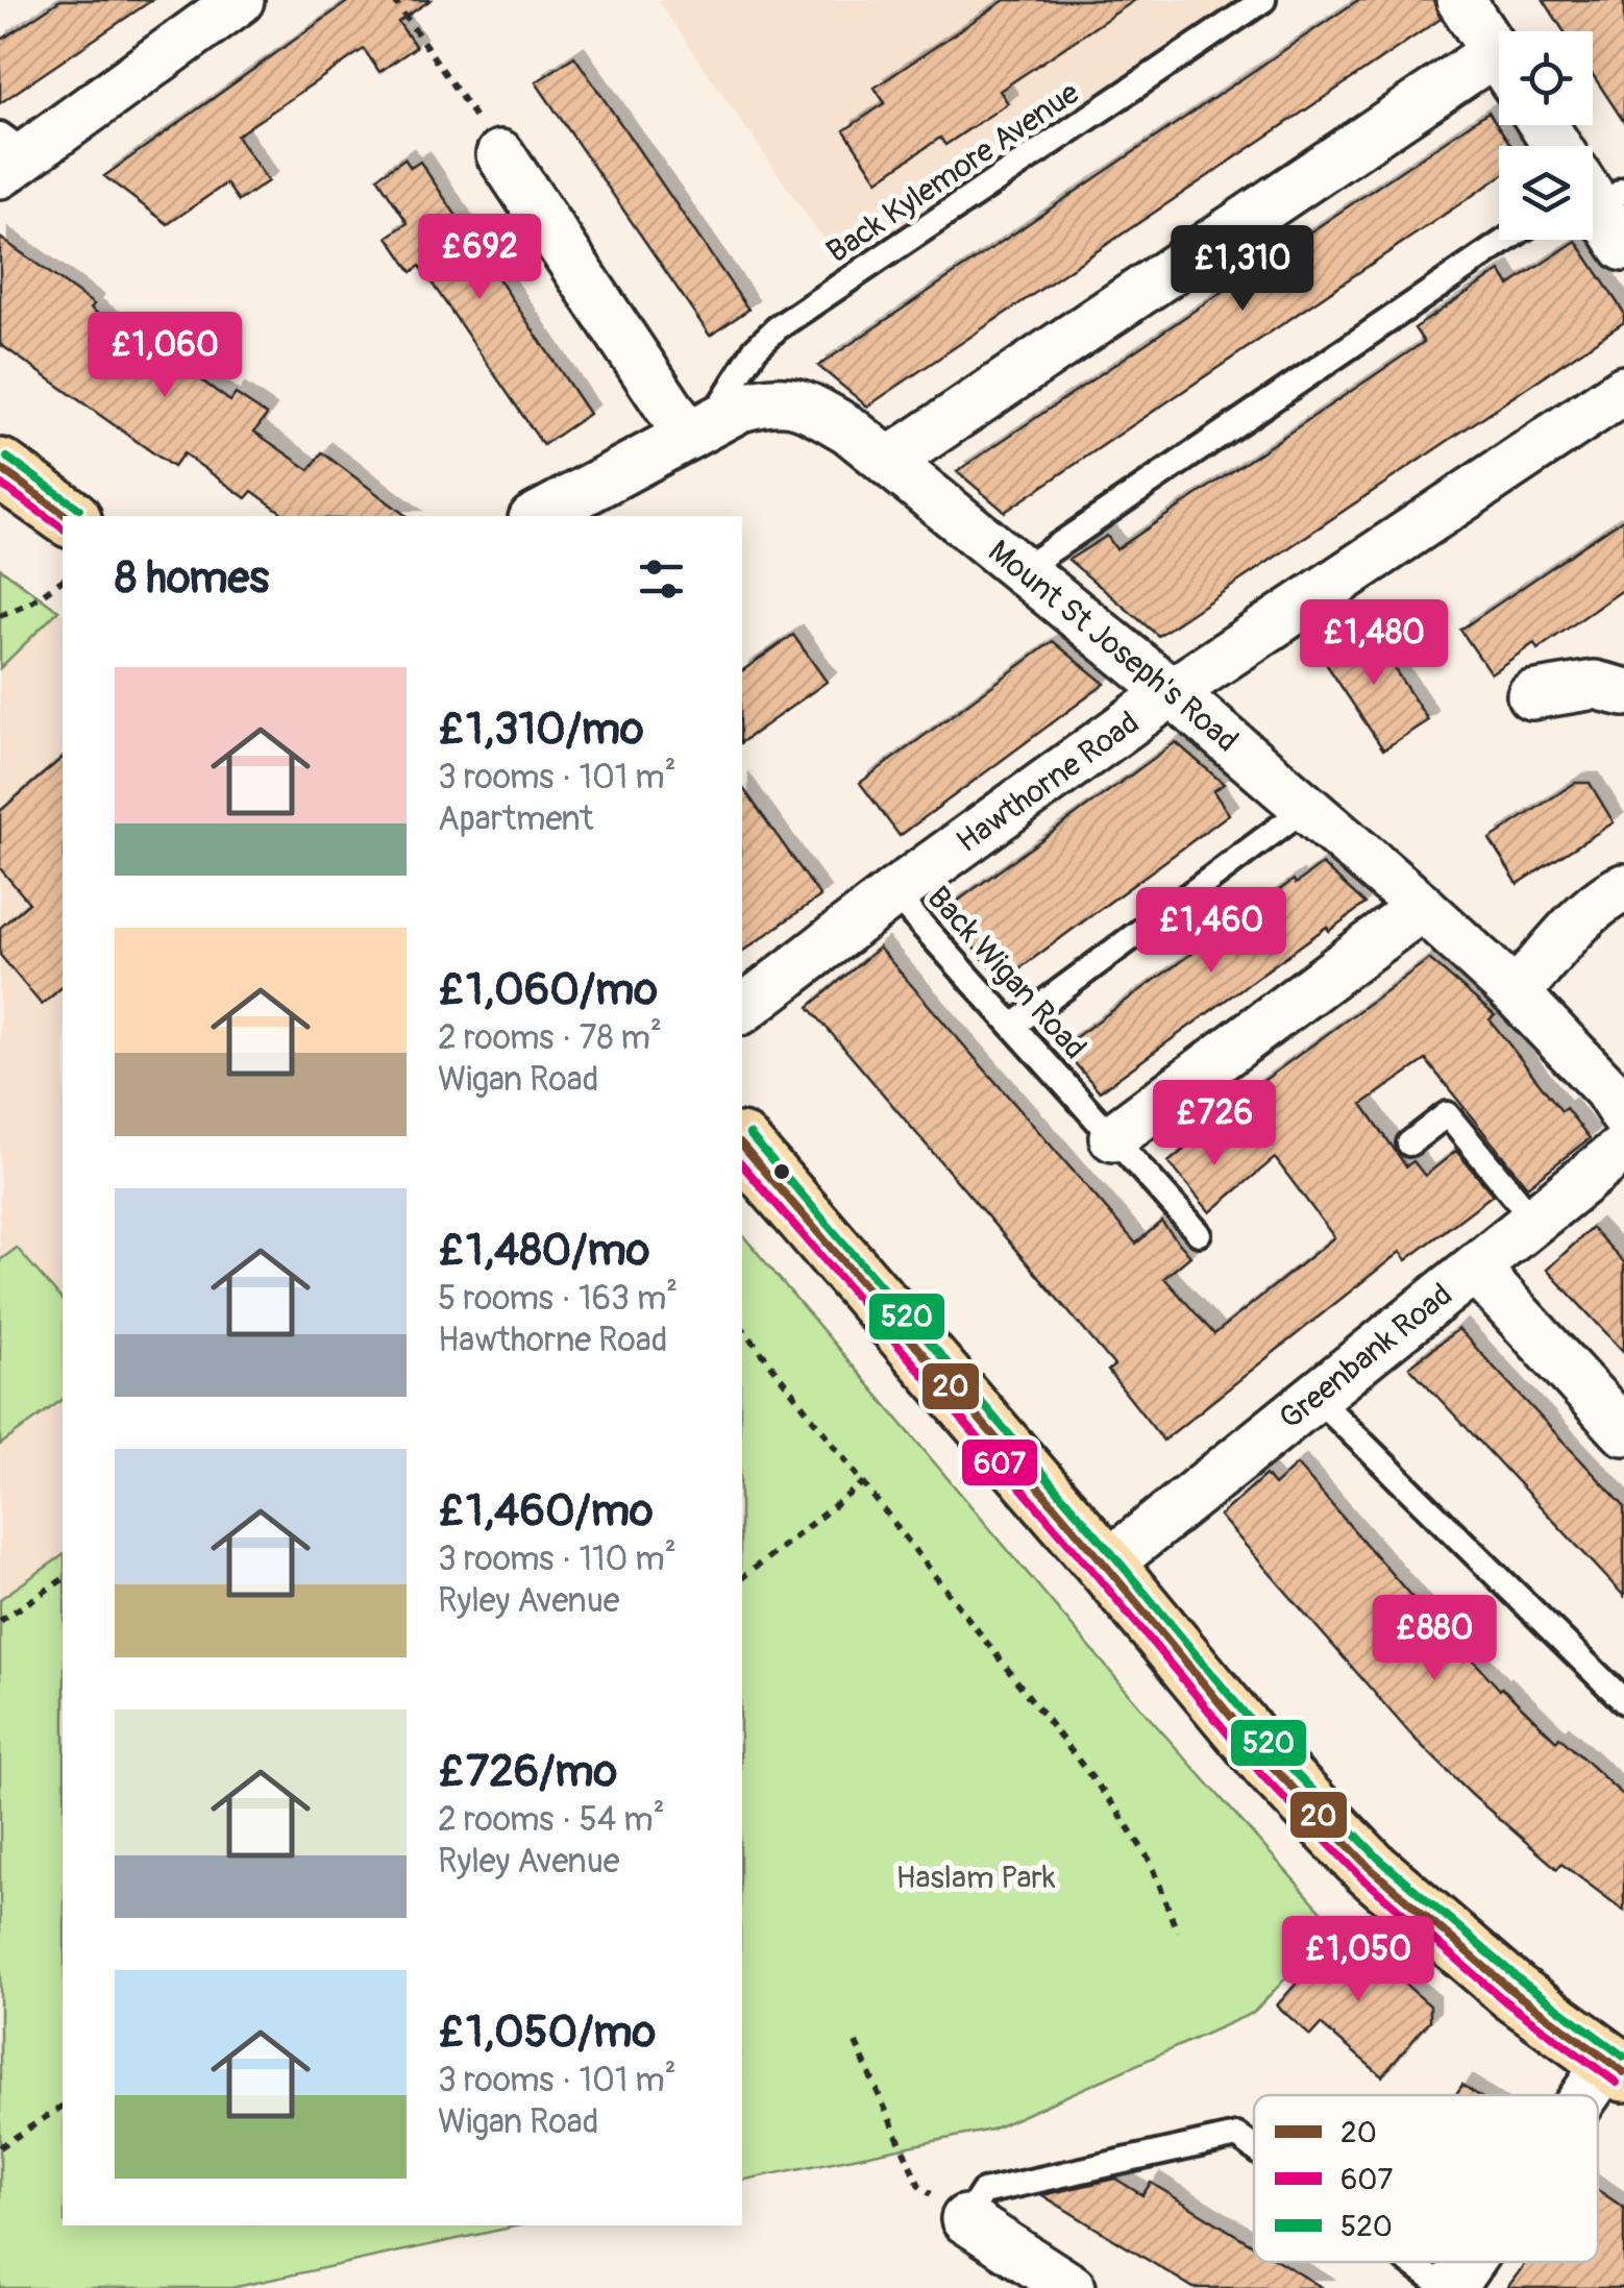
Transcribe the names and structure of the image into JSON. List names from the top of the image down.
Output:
{
  "streets": {
    "street": ["Mount St Joseph's Road", "Hawthorne Road", "Greenbank Road"],
    "lane": ["Back Kylemore Avenue", "Back Wigan Road"]
  },
  "crossings": [
    ["Back Kylemore Avenue", "Mount St Joseph's Road"],
    ["Mount St Joseph's Road", "Hawthorne Road"],
    ["Hawthorne Road", "Back Wigan Road"]
  ],
  "parks": ["Haslam Park"],
  "lines": ["transit line 520", "transit line 20", "transit line 607"],
  "legend": ["20", "607", "520"],
  "page": {
    "price": [
      "£692",
      "£1,310",
      "£1,060",
      "£1,480",
      "£1,460",
      "£726",
      "£880",
      "£1,050"
    ],
    "heading": "8 homes",
    "list": [
      {
        "name": "£1,310/mo",
        "note": "3 rooms · 101 m² · Apartment"
      },
      {
        "name": "£1,060/mo",
        "note": "2 rooms · 78 m² · Wigan Road"
      },
      {
        "name": "£1,480/mo",
        "note": "5 rooms · 163 m² · Hawthorne Road"
      },
      {
        "name": "£1,460/mo",
        "note": "3 rooms · 110 m² · Ryley Avenue"
      },
      {
        "name": "£726/mo",
        "note": "2 rooms · 54 m² · Ryley Avenue"
      },
      {
        "name": "£1,050/mo",
        "note": "3 rooms · 101 m² · Wigan Road"
      }
    ]
  }
}
